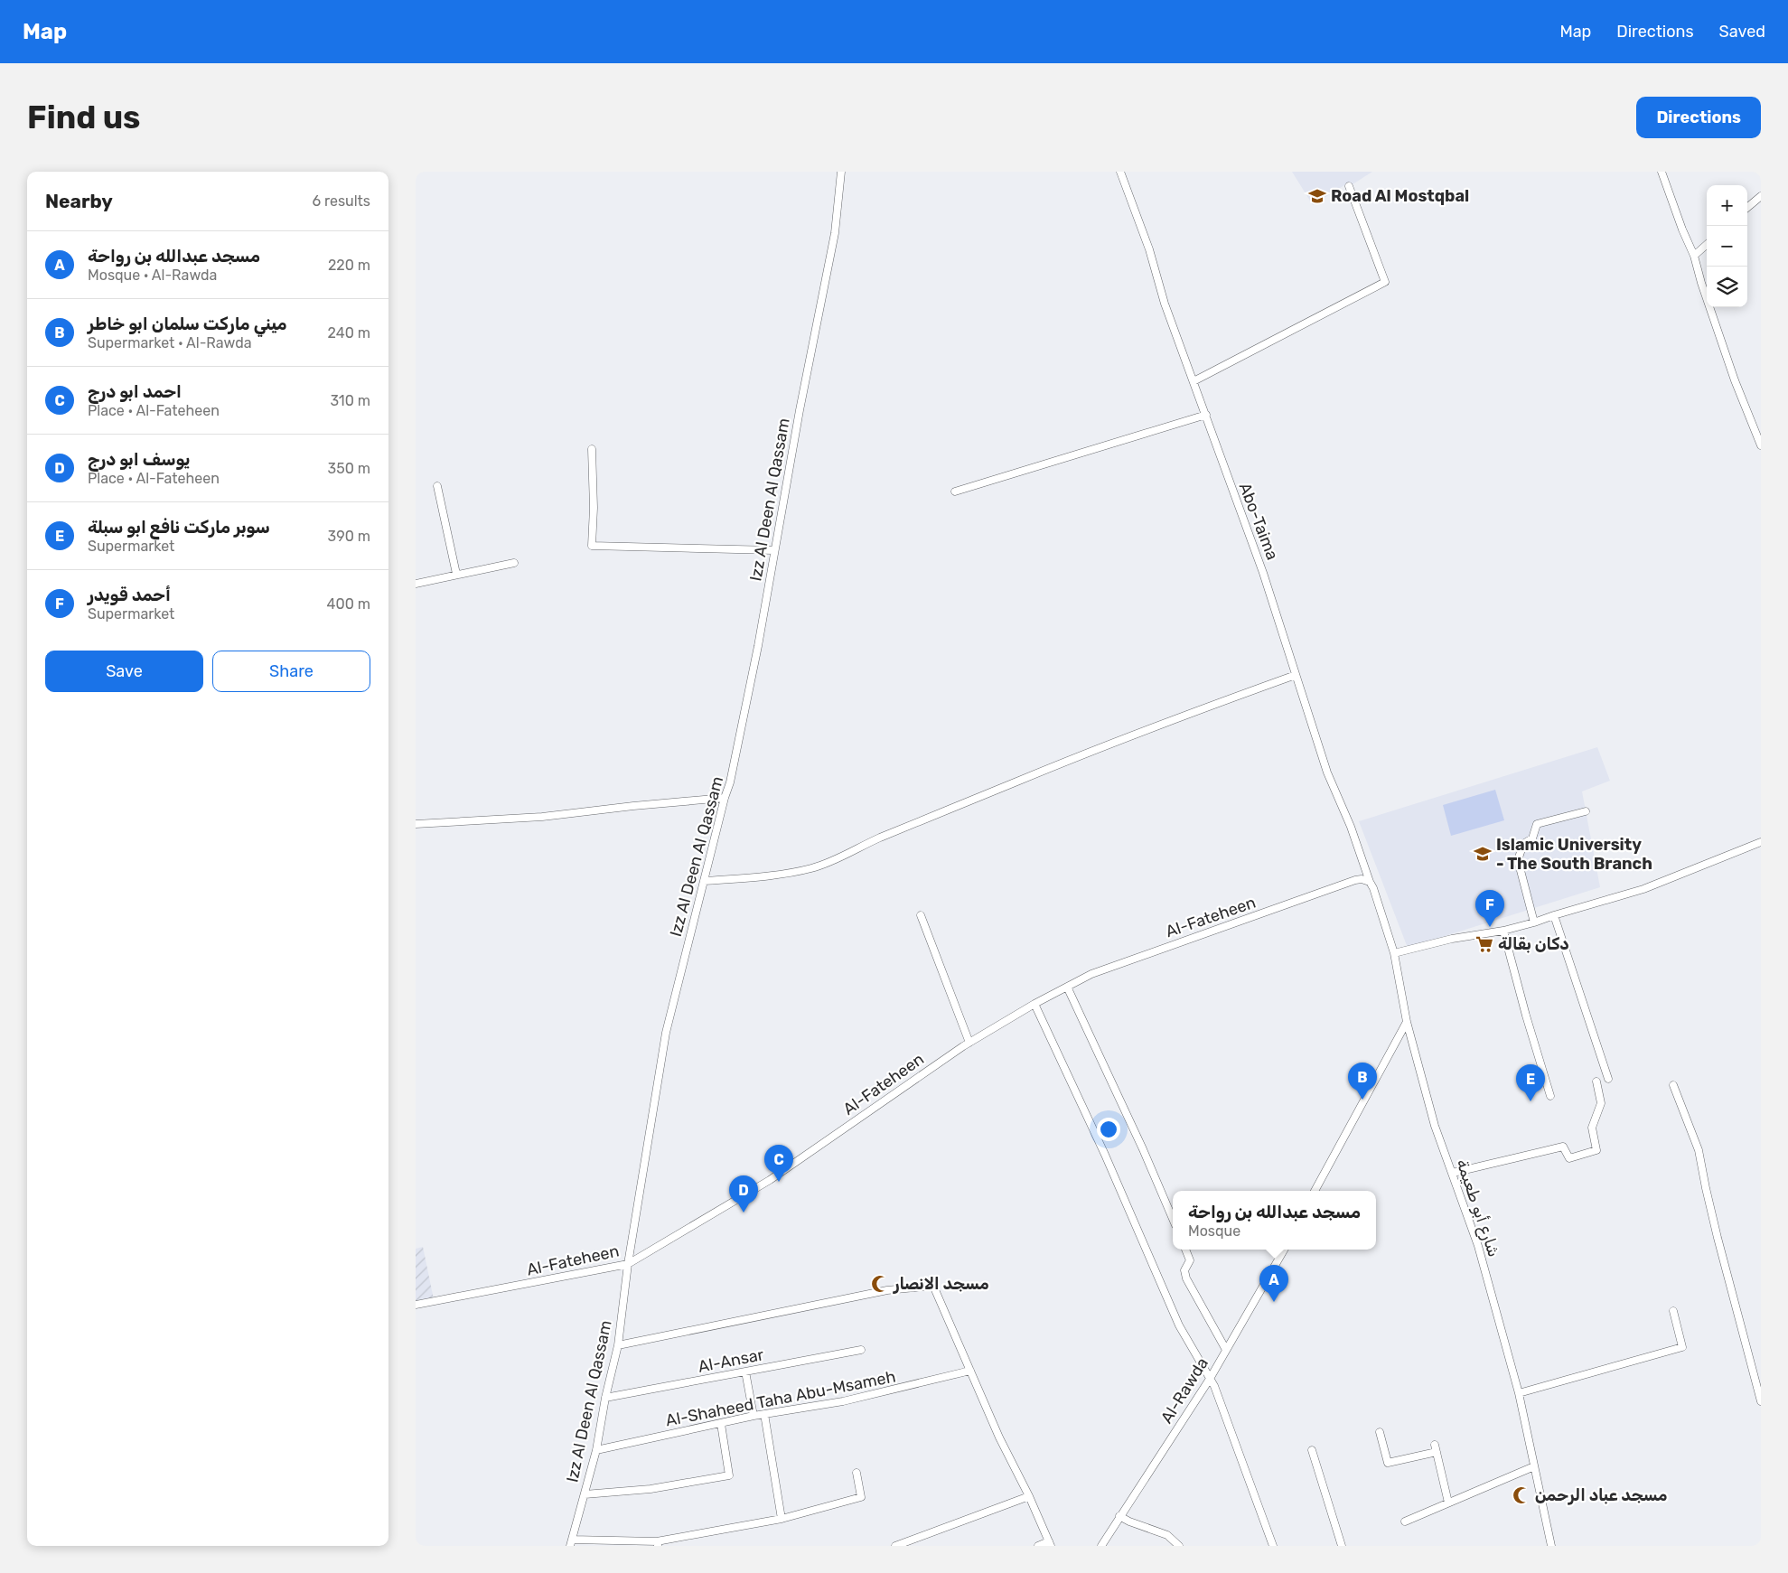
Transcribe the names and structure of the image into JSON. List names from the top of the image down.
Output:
{
  "streets": {
    "street": [
      "Izz Al Deen Al Qassam",
      "Abo-Taima",
      "Al-Fateheen",
      "شارع أبو طعيمة",
      "Al-Ansar",
      "Al-Rawda",
      "Al-Shaheed Taha Abu-Msameh"
    ]
  },
  "crossings": [
    ["Izz Al Deen Al Qassam", "Al-Fateheen"],
    ["Izz Al Deen Al Qassam", "Al-Ansar"],
    ["Izz Al Deen Al Qassam", "Al-Shaheed Taha Abu-Msameh"],
    ["Abo-Taima", "Al-Fateheen"],
    ["Abo-Taima", "شارع أبو طعيمة"],
    ["Al-Fateheen", "شارع أبو طعيمة"]
  ],
  "places": {
    "school or university": ["Road Al Mostqbal", "Islamic University - The South Branch"],
    "supermarket": ["دكان بقالة"],
    "mosque": ["مسجد الانصار", "مسجد عباد الرحمن"]
  },
  "page": {
    "header": "Map",
    "nav": ["Map", "Directions", "Saved"],
    "buttons": [
      "Directions",
      ["Save", "Share"]
    ],
    "title": "Find us",
    "heading": ["Nearby", "6 results"],
    "map_buttons": ["+", "−"],
    "list": [
      {
        "mark": "A",
        "name": "مسجد عبدالله بن رواحة",
        "note": "Mosque · Al-Rawda",
        "value": "220 m"
      },
      {
        "mark": "B",
        "name": "ميني ماركت سلمان ابو خاطر",
        "note": "Supermarket · Al-Rawda",
        "value": "240 m"
      },
      {
        "mark": "C",
        "name": "احمد ابو درج",
        "note": "Place · Al-Fateheen",
        "value": "310 m"
      },
      {
        "mark": "D",
        "name": "يوسف ابو درج",
        "note": "Place · Al-Fateheen",
        "value": "350 m"
      },
      {
        "mark": "E",
        "name": "سوبر ماركت نافع ابو سبلة",
        "note": "Supermarket",
        "value": "390 m"
      },
      {
        "mark": "F",
        "name": "أحمد قويدر",
        "note": "Supermarket",
        "value": "400 m"
      }
    ],
    "pins": [
      "F",
      "B",
      "E",
      "C",
      "D",
      "A"
    ],
    "popup": ["مسجد عبدالله بن رواحة", "Mosque"]
  }
}
